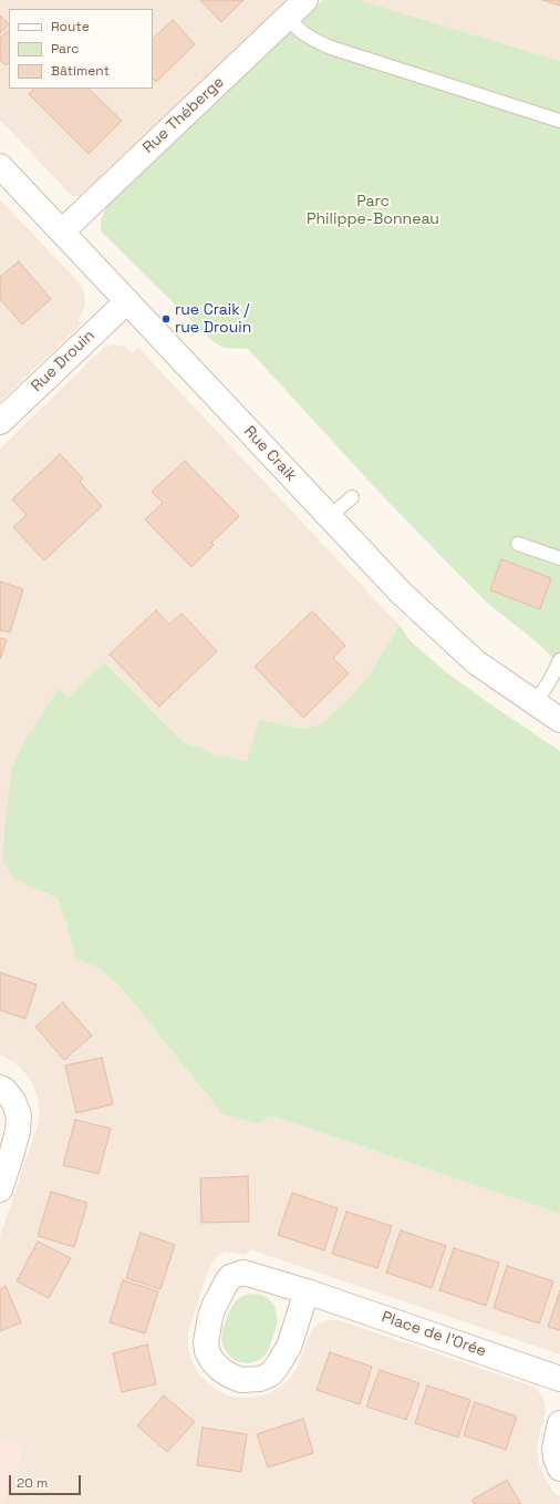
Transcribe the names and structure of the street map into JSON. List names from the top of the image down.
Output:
{
  "streets": {
    "street": [
      "Rue Théberge",
      "Rue Drouin",
      "Rue Craik",
      "Place de l'Orée"
    ]
  },
  "crossings": [
    ["Rue Théberge", "Rue Craik"],
    ["Rue Drouin", "Rue Craik"]
  ],
  "parks": ["Parc Philippe-Bonneau"],
  "places": ["rue Craik / rue Drouin"],
  "legend": ["Route", "Parc", "Bâtiment"],
  "scale_bar": "20 m"
}
